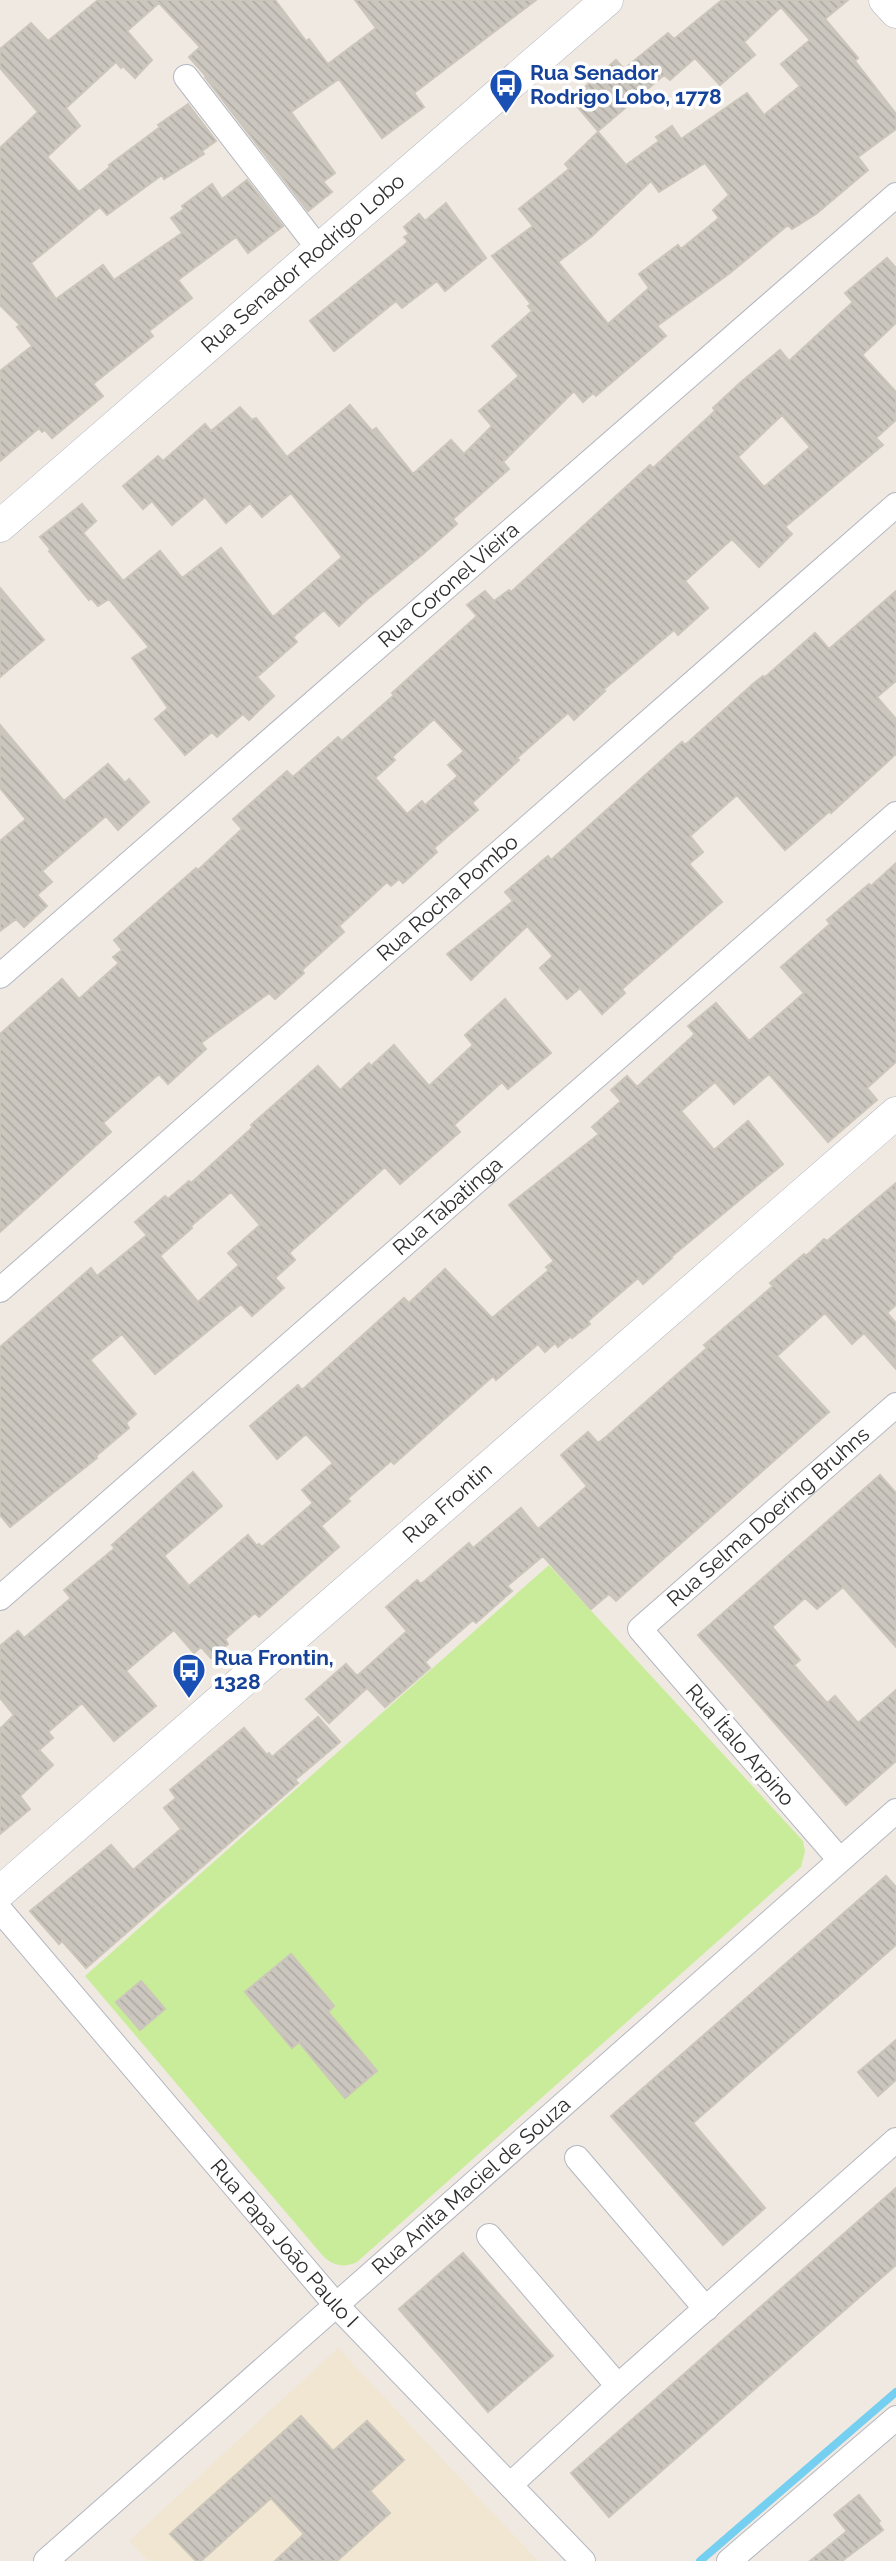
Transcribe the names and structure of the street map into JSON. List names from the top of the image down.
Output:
{
  "streets": {
    "street": [
      "Rua Senador Rodrigo Lobo",
      "Rua Coronel Vieira",
      "Rua Rocha Pombo",
      "Rua Tabatinga",
      "Rua Frontin",
      "Rua Selma Doering Bruhns",
      "Rua Ítalo Arpino",
      "Rua Anita Maciel de Souza",
      "Rua Papa João Paulo I"
    ]
  },
  "crossings": [
    ["Rua Selma Doering Bruhns", "Rua Ítalo Arpino"],
    ["Rua Ítalo Arpino", "Rua Anita Maciel de Souza"],
    ["Rua Anita Maciel de Souza", "Rua Papa João Paulo I"]
  ],
  "places": {
    "bus stop": ["Rua Senador Rodrigo Lobo, 1778", "Rua Frontin, 1328"]
  }
}
